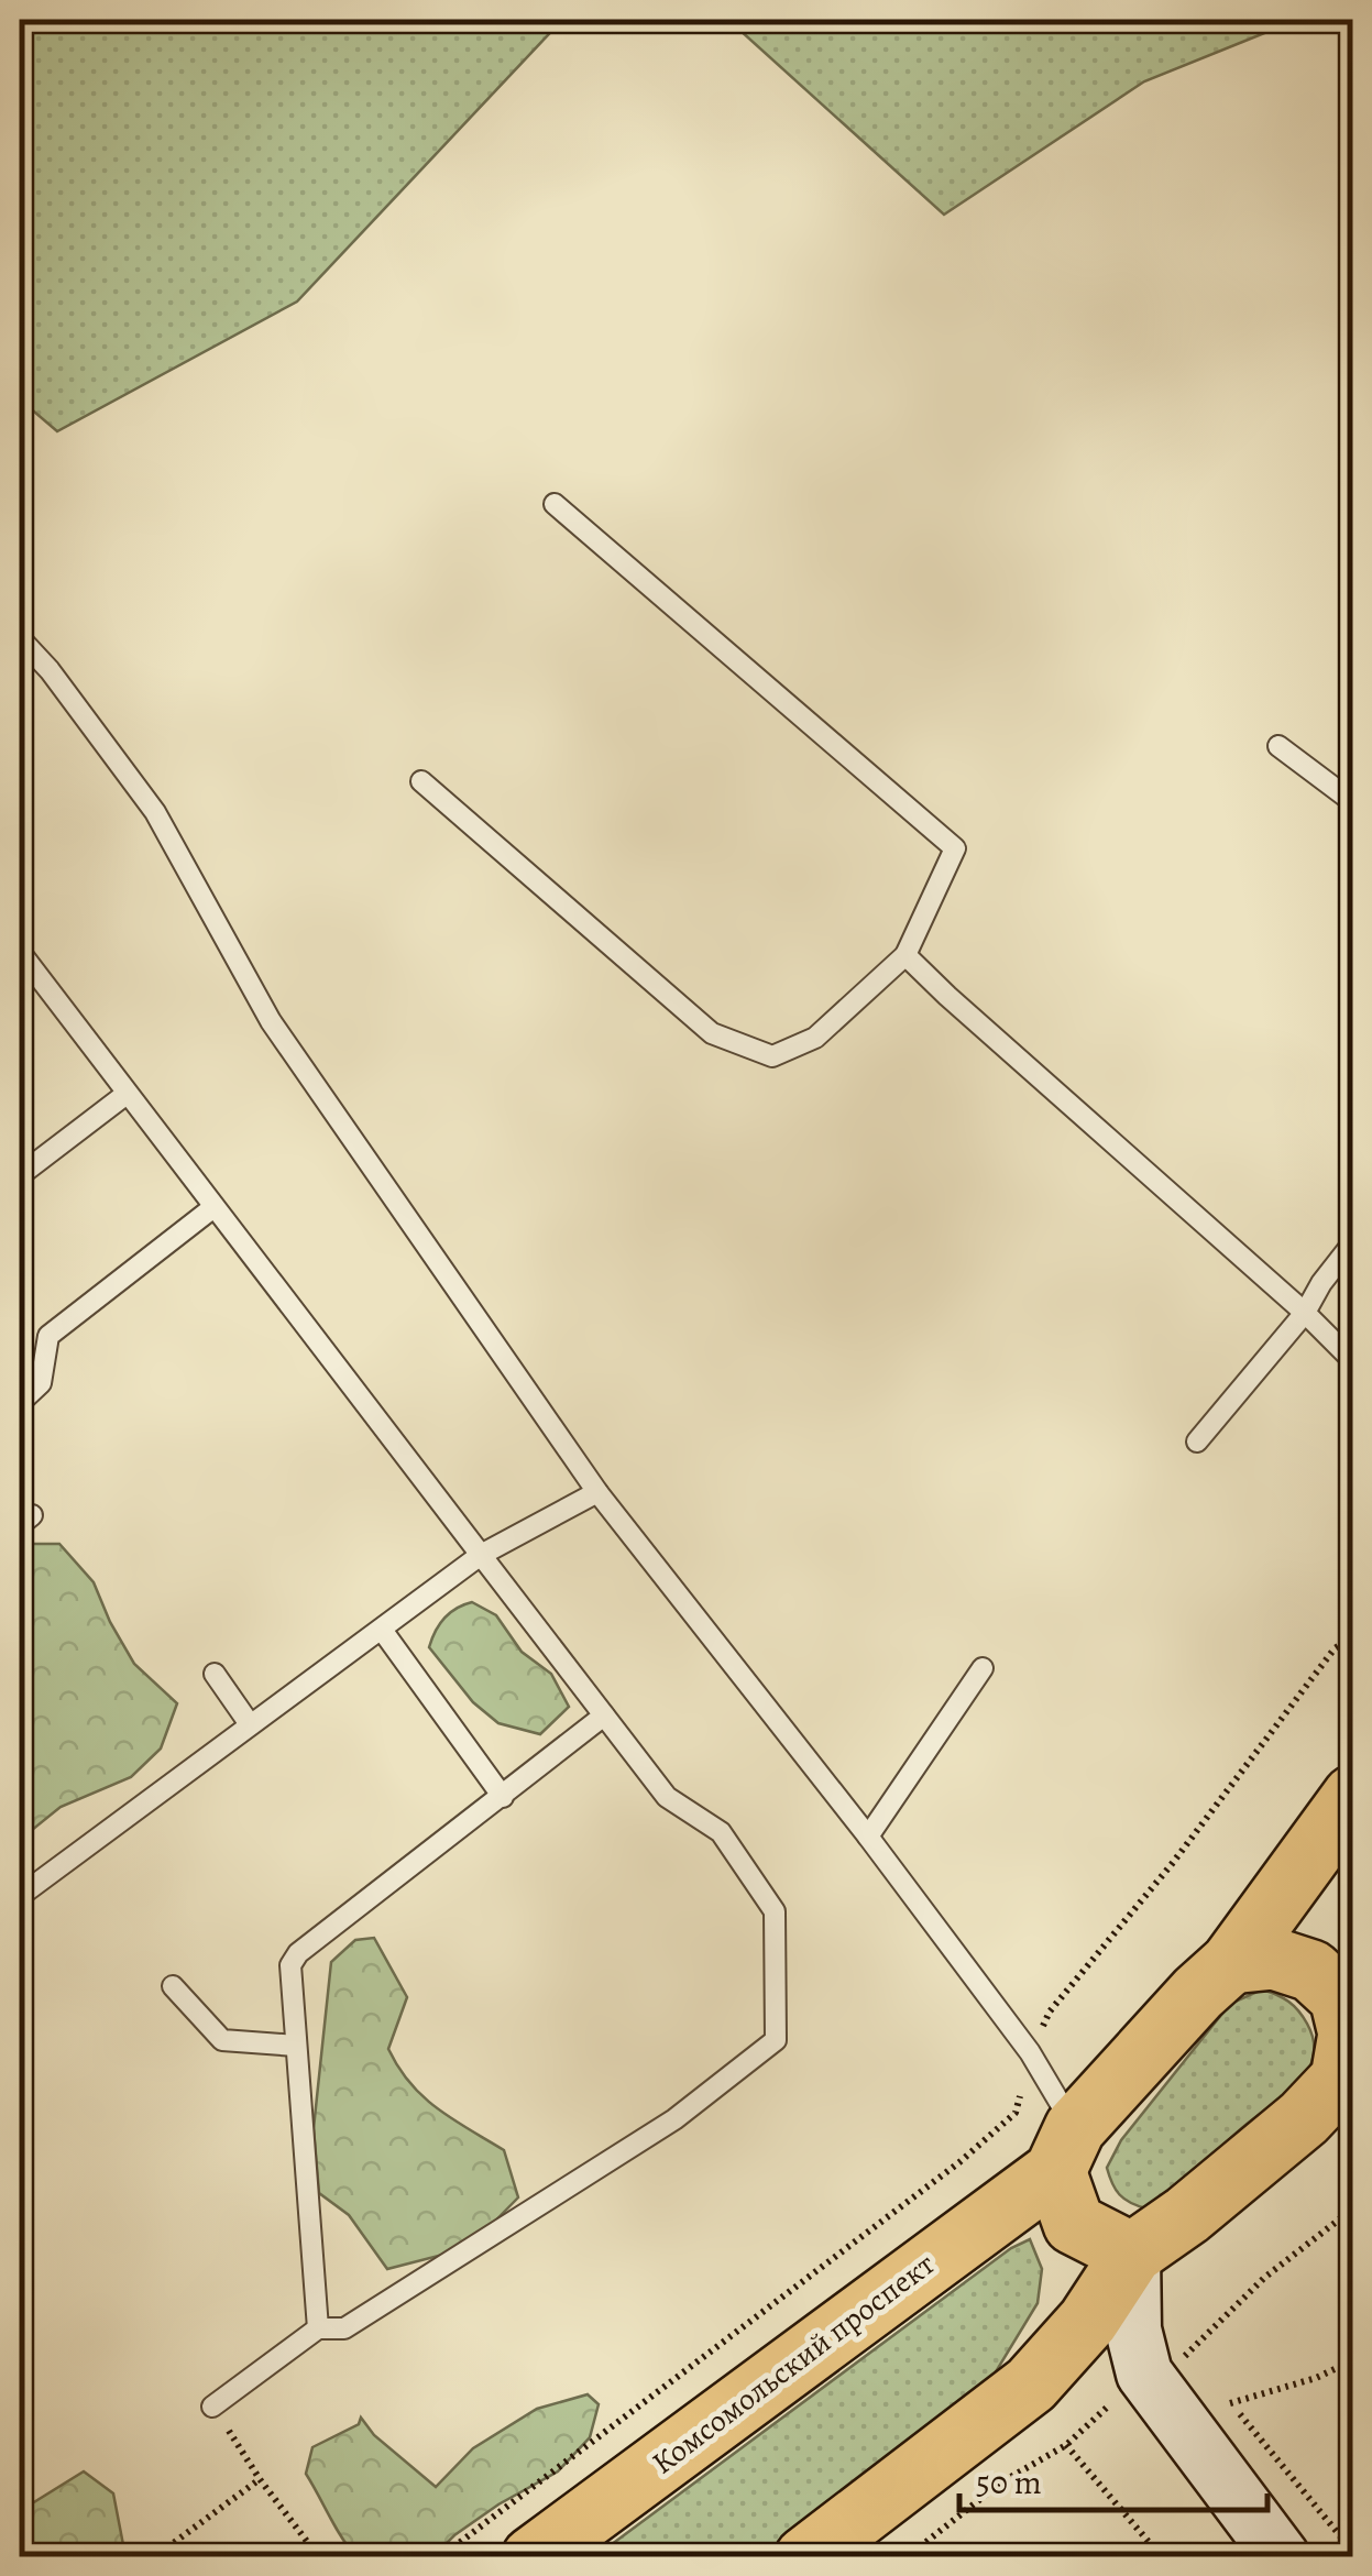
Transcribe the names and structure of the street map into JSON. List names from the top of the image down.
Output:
{
  "streets": {
    "main road": ["Комсомольский проспект"]
  },
  "scale_bar": "50 m"
}
